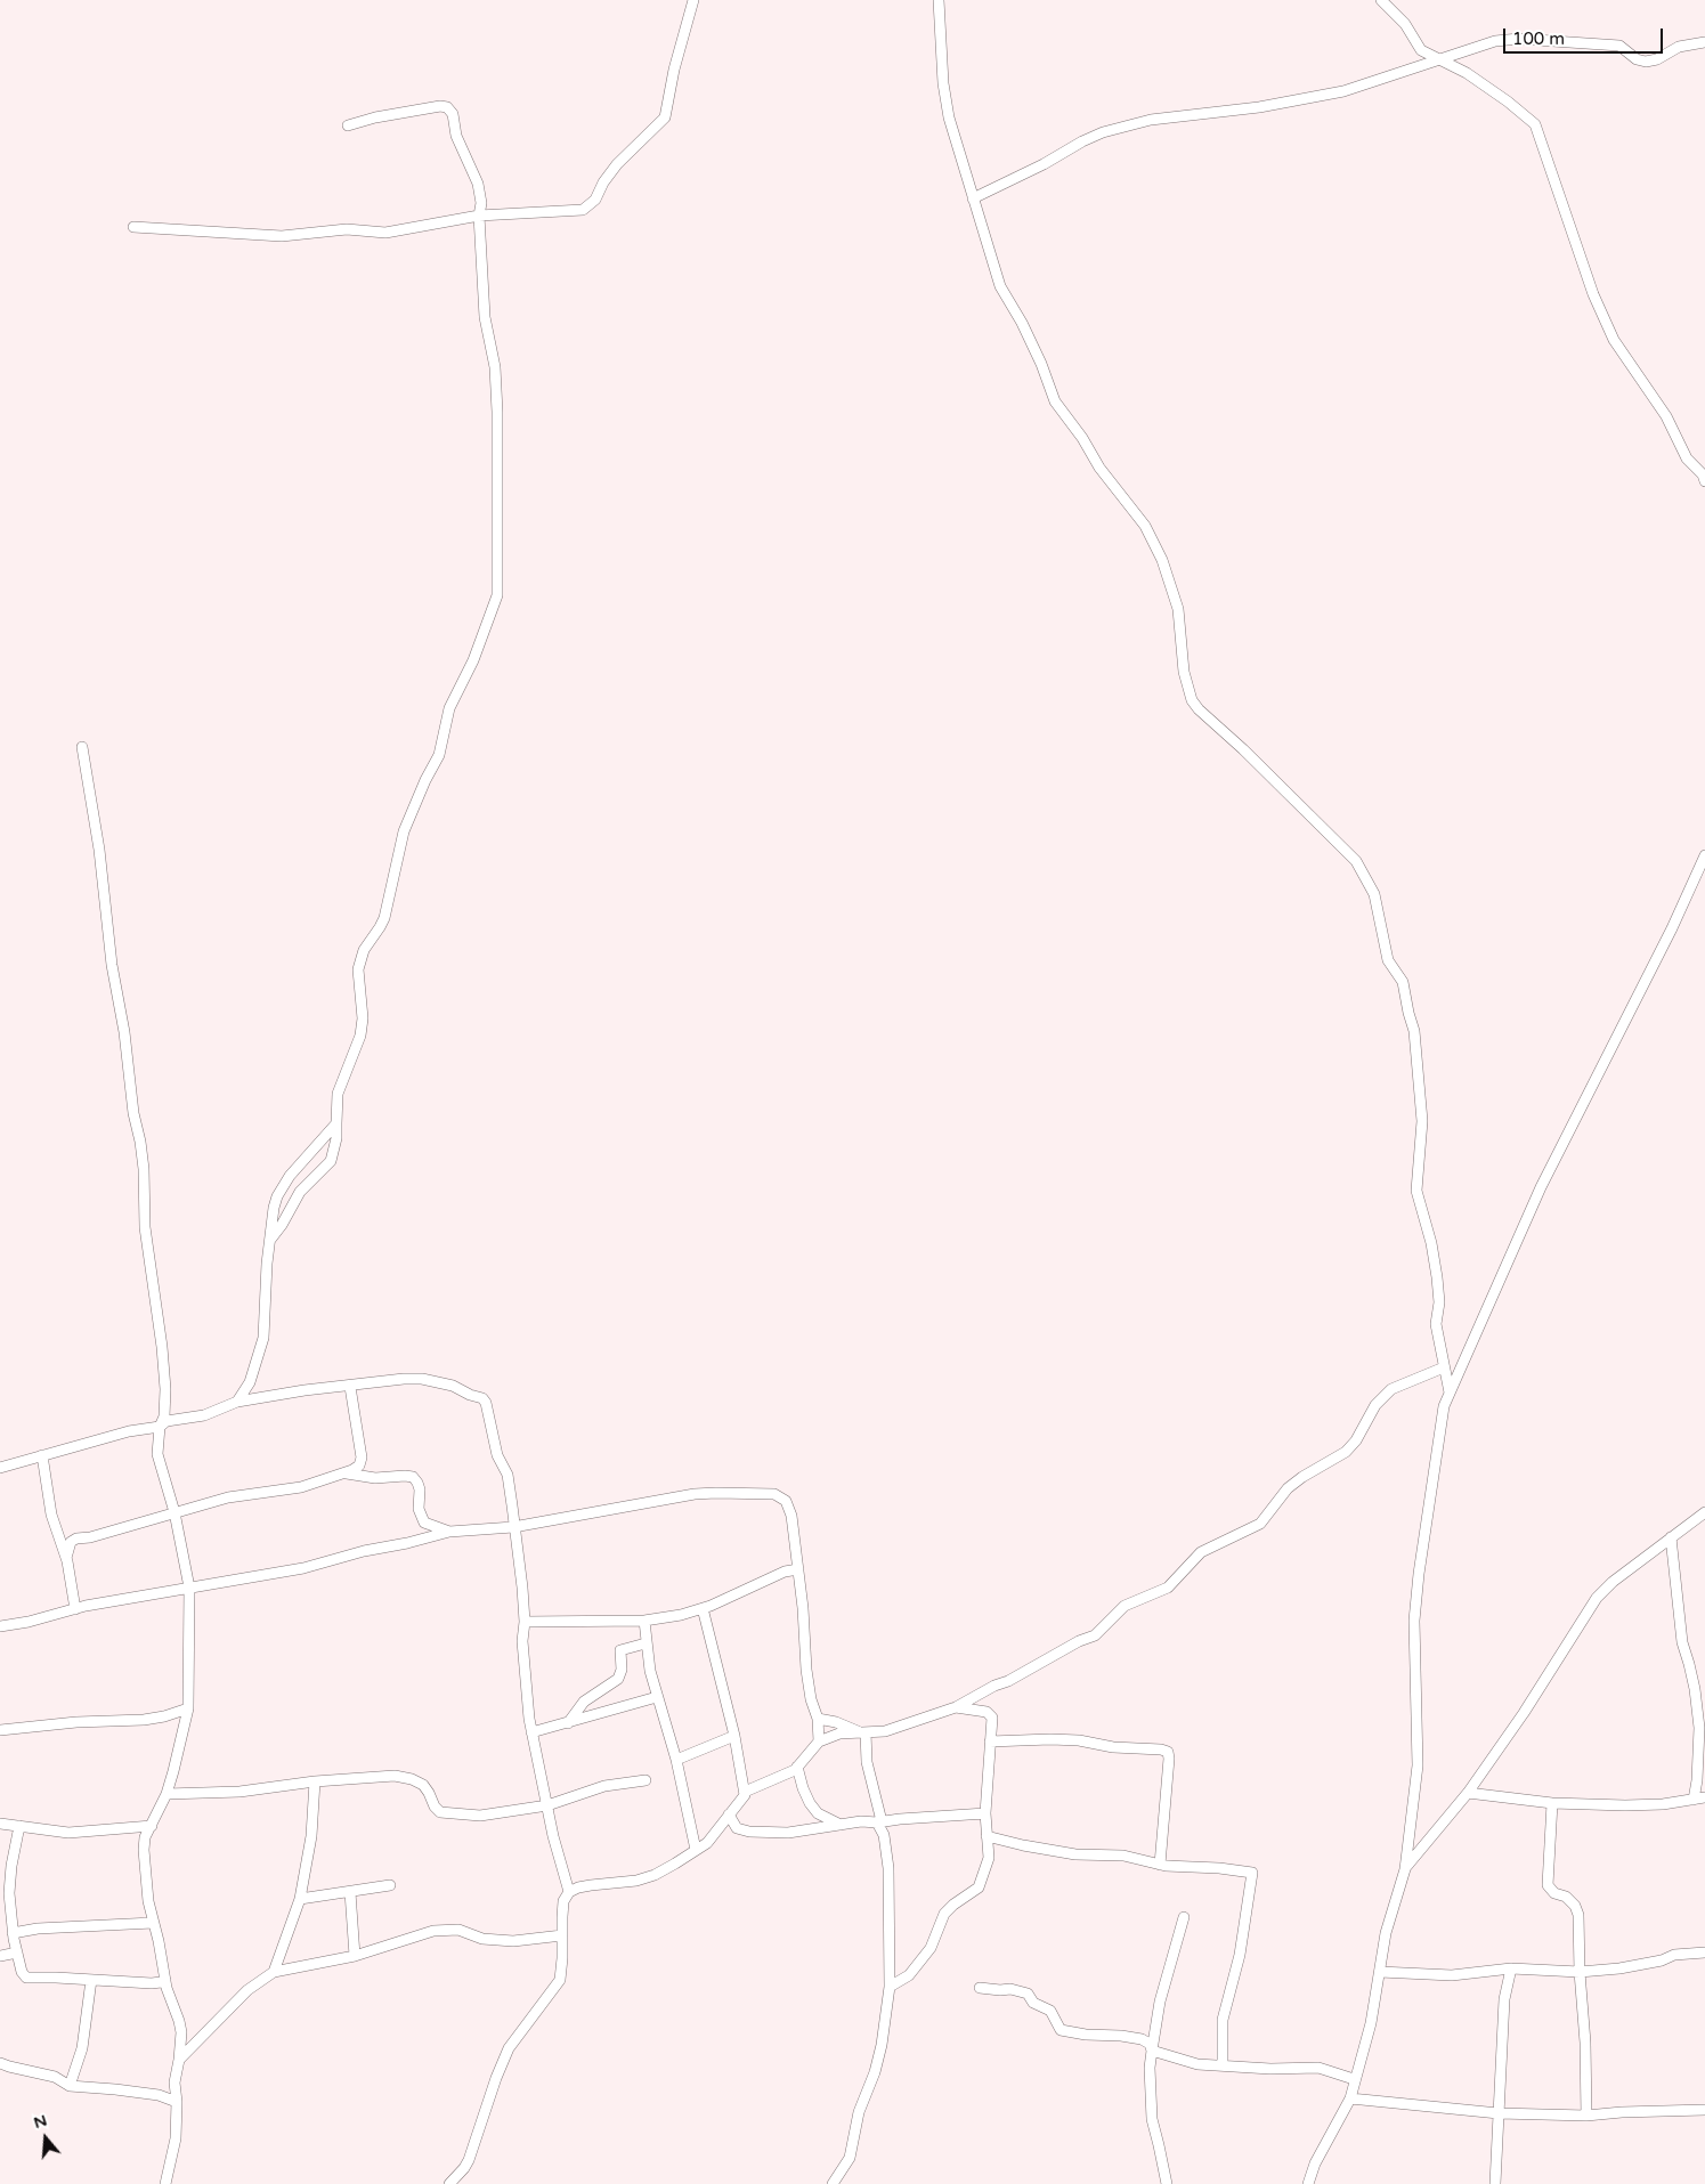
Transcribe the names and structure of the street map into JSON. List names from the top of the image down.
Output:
{
  "scale_bar": "100 m",
  "north": "top"
}
